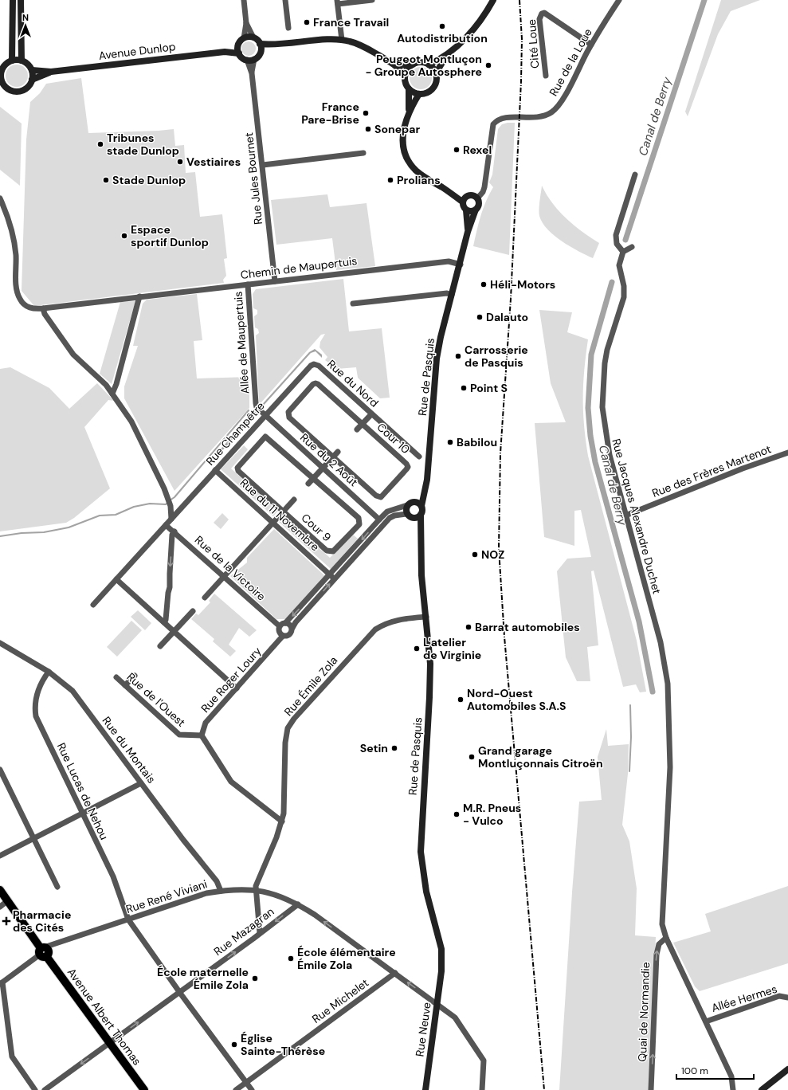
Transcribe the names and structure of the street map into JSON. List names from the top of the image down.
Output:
{
  "streets": {
    "main road": [
      "Avenue Dunlop",
      "Rue de Pasquis",
      "Avenue Albert Thomas",
      "Rue Neuve"
    ],
    "street": [
      "Cité Loue",
      "Rue de la Loue",
      "Rue Jules Bournet",
      "Chemin de Maupertuis",
      "Allée de Maupertuis",
      "Rue du Nord",
      "Rue Champêtre",
      "Cour 10",
      "Rue du 2 Août",
      "Rue des Frères Martenot",
      "Rue du 11 Novembre",
      "Rue Jacques Alexandre Duchet",
      "Cour 9",
      "Rue de la Victoire",
      "Rue Roger Loury",
      "Rue Émile Zola",
      "Rue de l'Ouest",
      "Rue du Montais",
      "Rue Lucas de Nehou",
      "Rue René Viviani",
      "Rue Mazagran",
      "Allée Hermes",
      "Rue Michelet",
      "Quai de Normandie"
    ]
  },
  "crossings": [
    ["Cité Loue", "Rue de la Loue"],
    ["Avenue Dunlop", "Rue Jules Bournet"],
    ["Rue de la Loue", "Rue de Pasquis"],
    ["Rue Jules Bournet", "Chemin de Maupertuis"],
    ["Chemin de Maupertuis", "Allée de Maupertuis"],
    ["Chemin de Maupertuis", "Rue de Pasquis"],
    ["Allée de Maupertuis", "Rue Champêtre"],
    ["Allée de Maupertuis", "Rue du 2 Août"],
    ["Rue de Pasquis", "Rue Roger Loury"],
    ["Rue de Pasquis", "Rue Émile Zola"],
    ["Rue de Pasquis", "Rue Neuve"],
    ["Rue du Nord", "Rue Champêtre"],
    ["Rue Champêtre", "Rue du 2 Août"],
    ["Rue Champêtre", "Rue du 11 Novembre"],
    ["Rue Champêtre", "Rue de la Victoire"],
    ["Rue du 2 Août", "Rue Roger Loury"],
    ["Rue des Frères Martenot", "Rue Jacques Alexandre Duchet"],
    ["Rue du 11 Novembre", "Rue Roger Loury"],
    ["Rue Jacques Alexandre Duchet", "Quai de Normandie"],
    ["Rue de la Victoire", "Rue Roger Loury"],
    ["Rue Roger Loury", "Rue de l'Ouest"],
    ["Rue Émile Zola", "Rue René Viviani"],
    ["Rue du Montais", "Rue Lucas de Nehou"],
    ["Rue du Montais", "Rue René Viviani"],
    ["Rue Lucas de Nehou", "Rue René Viviani"],
    ["Rue Lucas de Nehou", "Rue Mazagran"],
    ["Rue Lucas de Nehou", "Rue Michelet"],
    ["Rue René Viviani", "Rue Mazagran"],
    ["Rue René Viviani", "Rue Michelet"],
    ["Rue René Viviani", "Avenue Albert Thomas"],
    ["Rue René Viviani", "Rue Neuve"],
    ["Rue Mazagran", "Avenue Albert Thomas"]
  ],
  "one_way": ["Quai de Normandie"],
  "water": ["Canal de Berry"],
  "places": {
    "other": [
      "France Travail",
      "Autodistribution",
      "Peugeot Montluçon - Groupe Autosphere",
      "France Pare-Brise",
      "Sonepar",
      "Tribunes stade Dunlop",
      "Rexel",
      "Vestiaires",
      "Stade Dunlop",
      "Prolians",
      "Espace sportif Dunlop",
      "Héli-Motors",
      "Dalauto",
      "Carrosserie de Pasquis",
      "Point S",
      "Babilou",
      "NOZ",
      "Barrat automobiles",
      "L'atelier de Virginie",
      "Nord-Ouest Automobiles S.A.S",
      "Setin",
      "Grand garage Montluçonnais Citroën",
      "M.R. Pneus - Vulco",
      "École élémentaire Émile Zola",
      "École maternelle Émile Zola",
      "Église Sainte-Thérèse"
    ],
    "health": ["Pharmacie des Cités"]
  },
  "scale_bar": "100 m",
  "north": "top"
}
